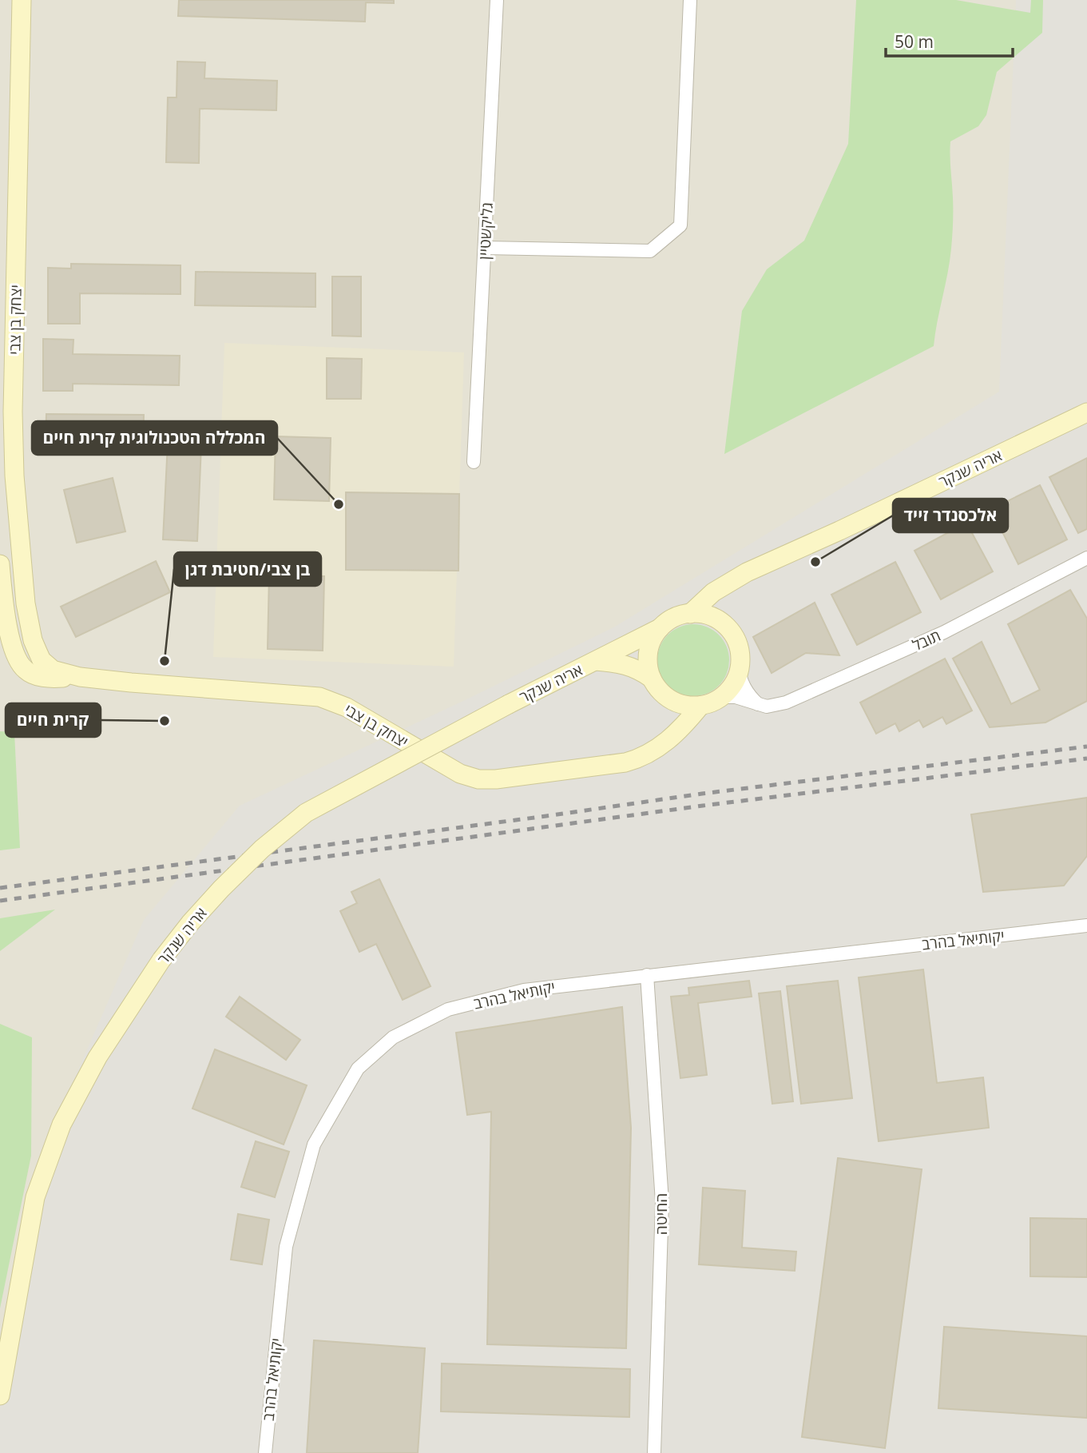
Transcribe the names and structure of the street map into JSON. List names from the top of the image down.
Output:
{
  "streets": {
    "street": [
      "גליקשטיין",
      "יצחק בן צבי",
      "אריה שנקר",
      "תובל",
      "יקותיאל בהרב",
      "החיטה"
    ]
  },
  "crossings": [
    ["יצחק בן צבי", "אריה שנקר"],
    ["יצחק בן צבי", "תובל"],
    ["אריה שנקר", "תובל"],
    ["יקותיאל בהרב", "החיטה"]
  ],
  "places": [
    "המכללה הטכנולוגית קרית חיים",
    "אלכסנדר זייד",
    "בן צבי/חטיבת דגן",
    "קרית חיים"
  ],
  "scale_bar": "50 m"
}
